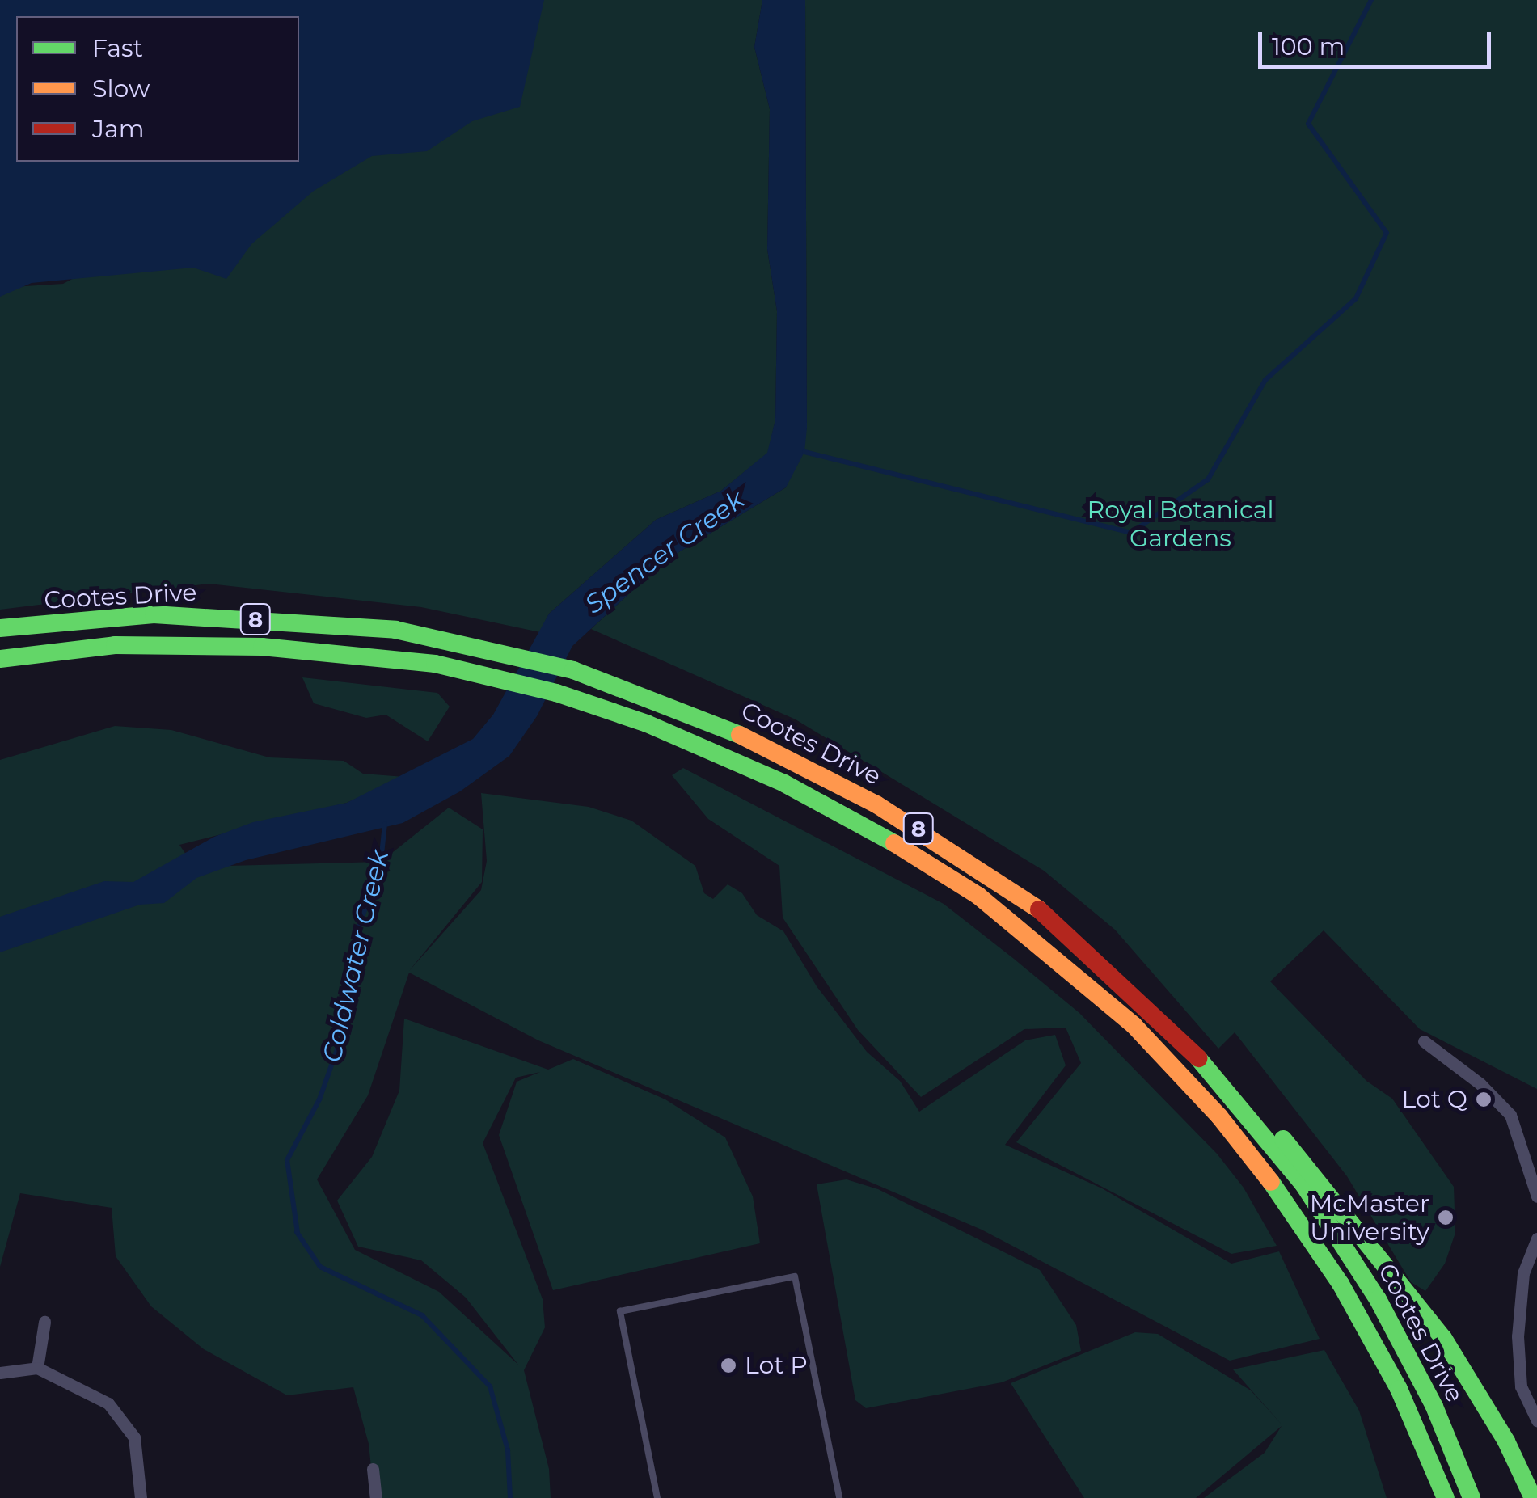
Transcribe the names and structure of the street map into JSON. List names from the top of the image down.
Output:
{
  "streets": {
    "main road": ["Cootes Drive", "8"]
  },
  "water": ["Spencer Creek", "Coldwater Creek"],
  "parks": ["Royal Botanical Gardens"],
  "places": ["Lot Q", "McMaster University", "Lot P"],
  "legend": ["Fast", "Slow", "Jam"],
  "scale_bar": "100 m"
}
